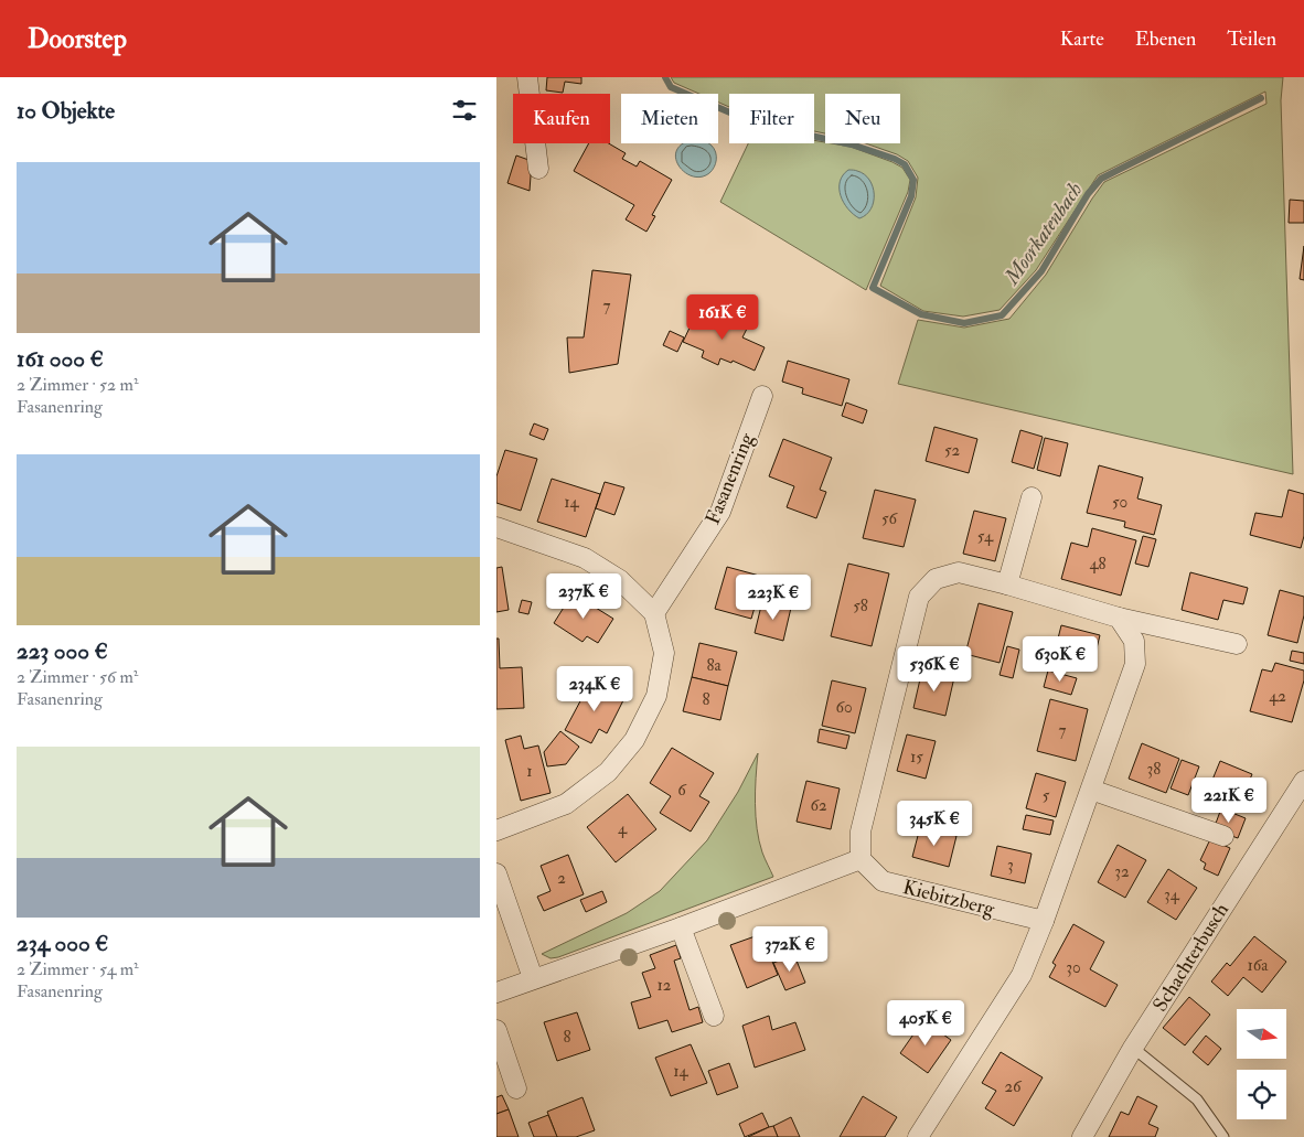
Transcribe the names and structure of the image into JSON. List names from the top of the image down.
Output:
{
  "streets": {
    "street": ["Fasanenring", "Kiebitzberg", "Schachterbusch"]
  },
  "water": ["Moorkatenbach"],
  "house_numbers": [
    "7",
    "52",
    "14",
    "50",
    "56",
    "54",
    "48",
    "58",
    "8a",
    "42",
    "8",
    "60",
    "7",
    "15",
    "38",
    "1",
    "6",
    "5",
    "62",
    "4",
    "3",
    "32",
    "2",
    "34",
    "16a",
    "30",
    "12",
    "8",
    "14",
    "26"
  ],
  "north": "right",
  "page": {
    "header": "Doorstep",
    "nav": ["Karte", "Ebenen", "Teilen"],
    "heading": "10 Objekte",
    "chip": [
      "Kaufen",
      "Mieten",
      "Filter",
      "Neu"
    ],
    "list": [
      {
        "name": "161 000 €",
        "note": "2 Zimmer · 52 m² · Fasanenring"
      },
      {
        "name": "223 000 €",
        "note": "2 Zimmer · 56 m² · Fasanenring"
      },
      {
        "name": "234 000 €",
        "note": "2 Zimmer · 54 m² · Fasanenring"
      }
    ],
    "price": [
      "161K €",
      "237K €",
      "223K €",
      "630K €",
      "536K €",
      "234K €",
      "221K €",
      "345K €",
      "372K €",
      "405K €"
    ]
  }
}
